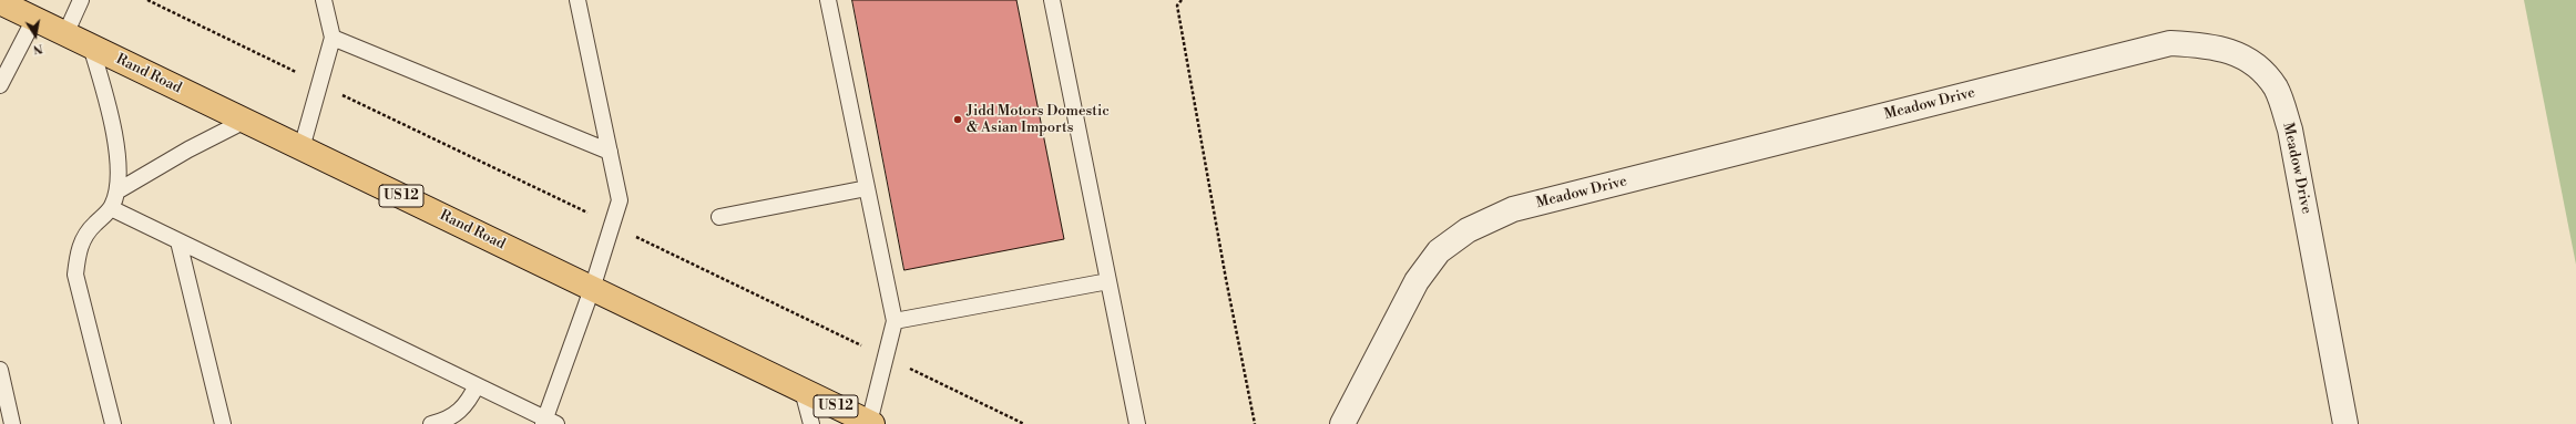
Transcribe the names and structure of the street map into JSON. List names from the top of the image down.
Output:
{
  "streets": {
    "main road": ["Rand Road", "US 12"],
    "street": ["Meadow Drive"]
  },
  "places": ["Jidd Motors Domestic & Asian Imports"],
  "north": "bottom"
}
